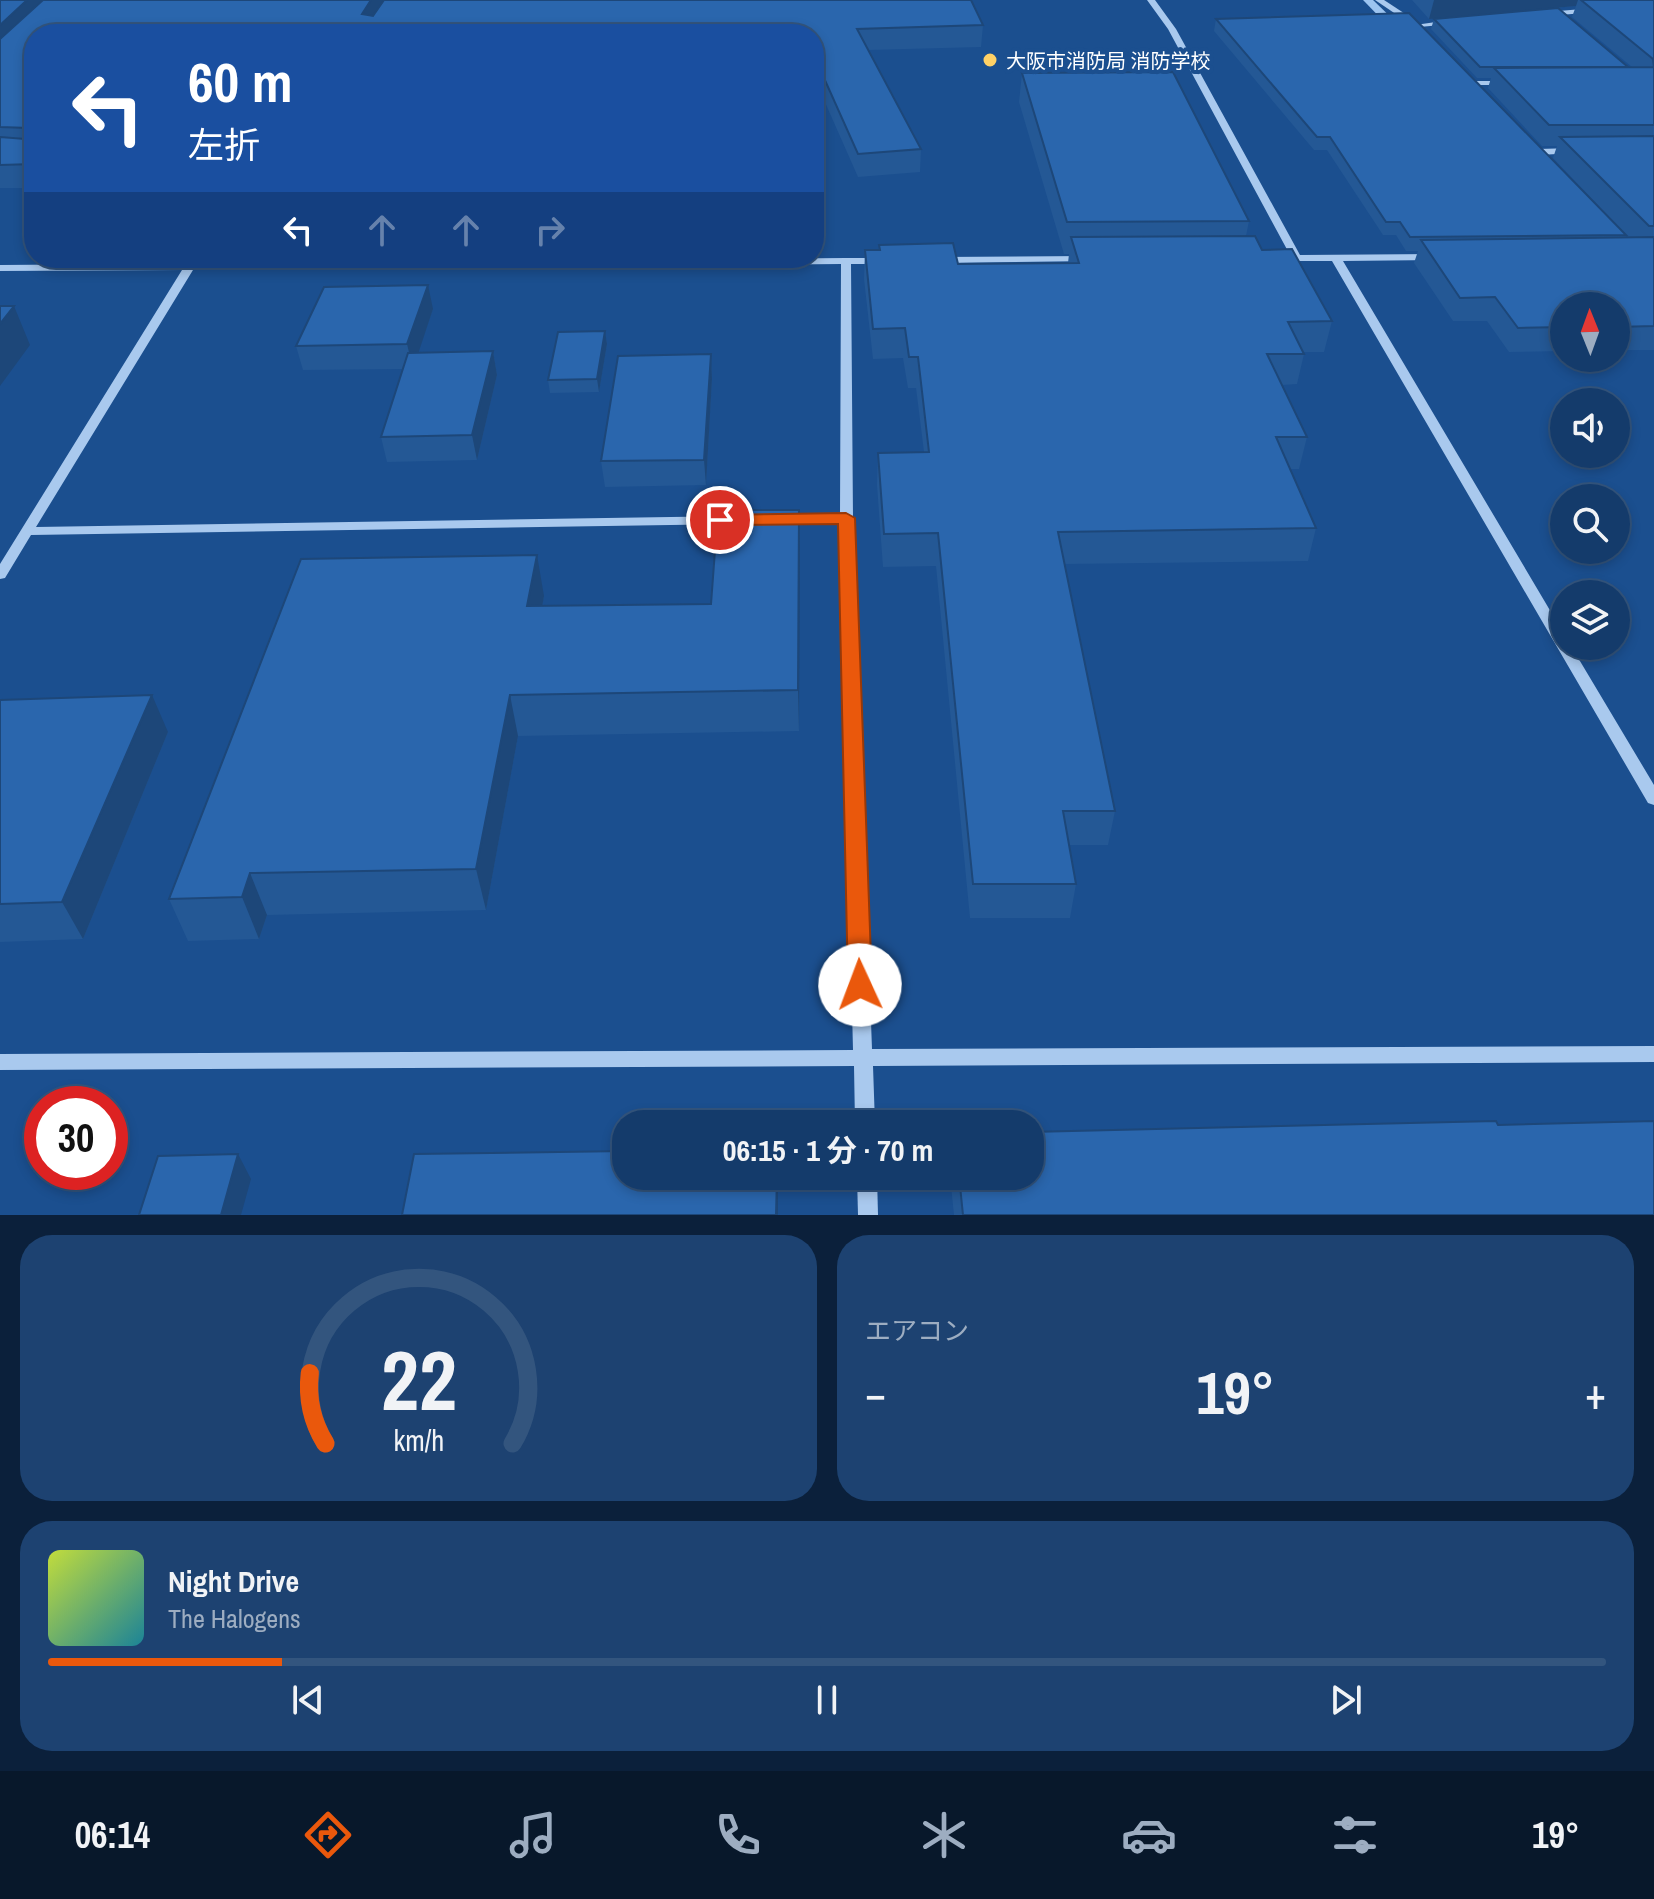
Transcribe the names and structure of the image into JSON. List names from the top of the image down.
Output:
{
  "places": ["大阪市消防局 消防学校"],
  "north": "top",
  "page": {
    "turn": ["60 m", "左折"],
    "limit": "30",
    "trip": "06:15 · 1 分 · 70 m",
    "tile": "エアコン",
    "heat": ["−", "19°", "+"],
    "song": ["Night Drive", "The Halogens"],
    "tabs": ["06:14", "19°"],
    "gauge": ["22", "km/h"]
  }
}
